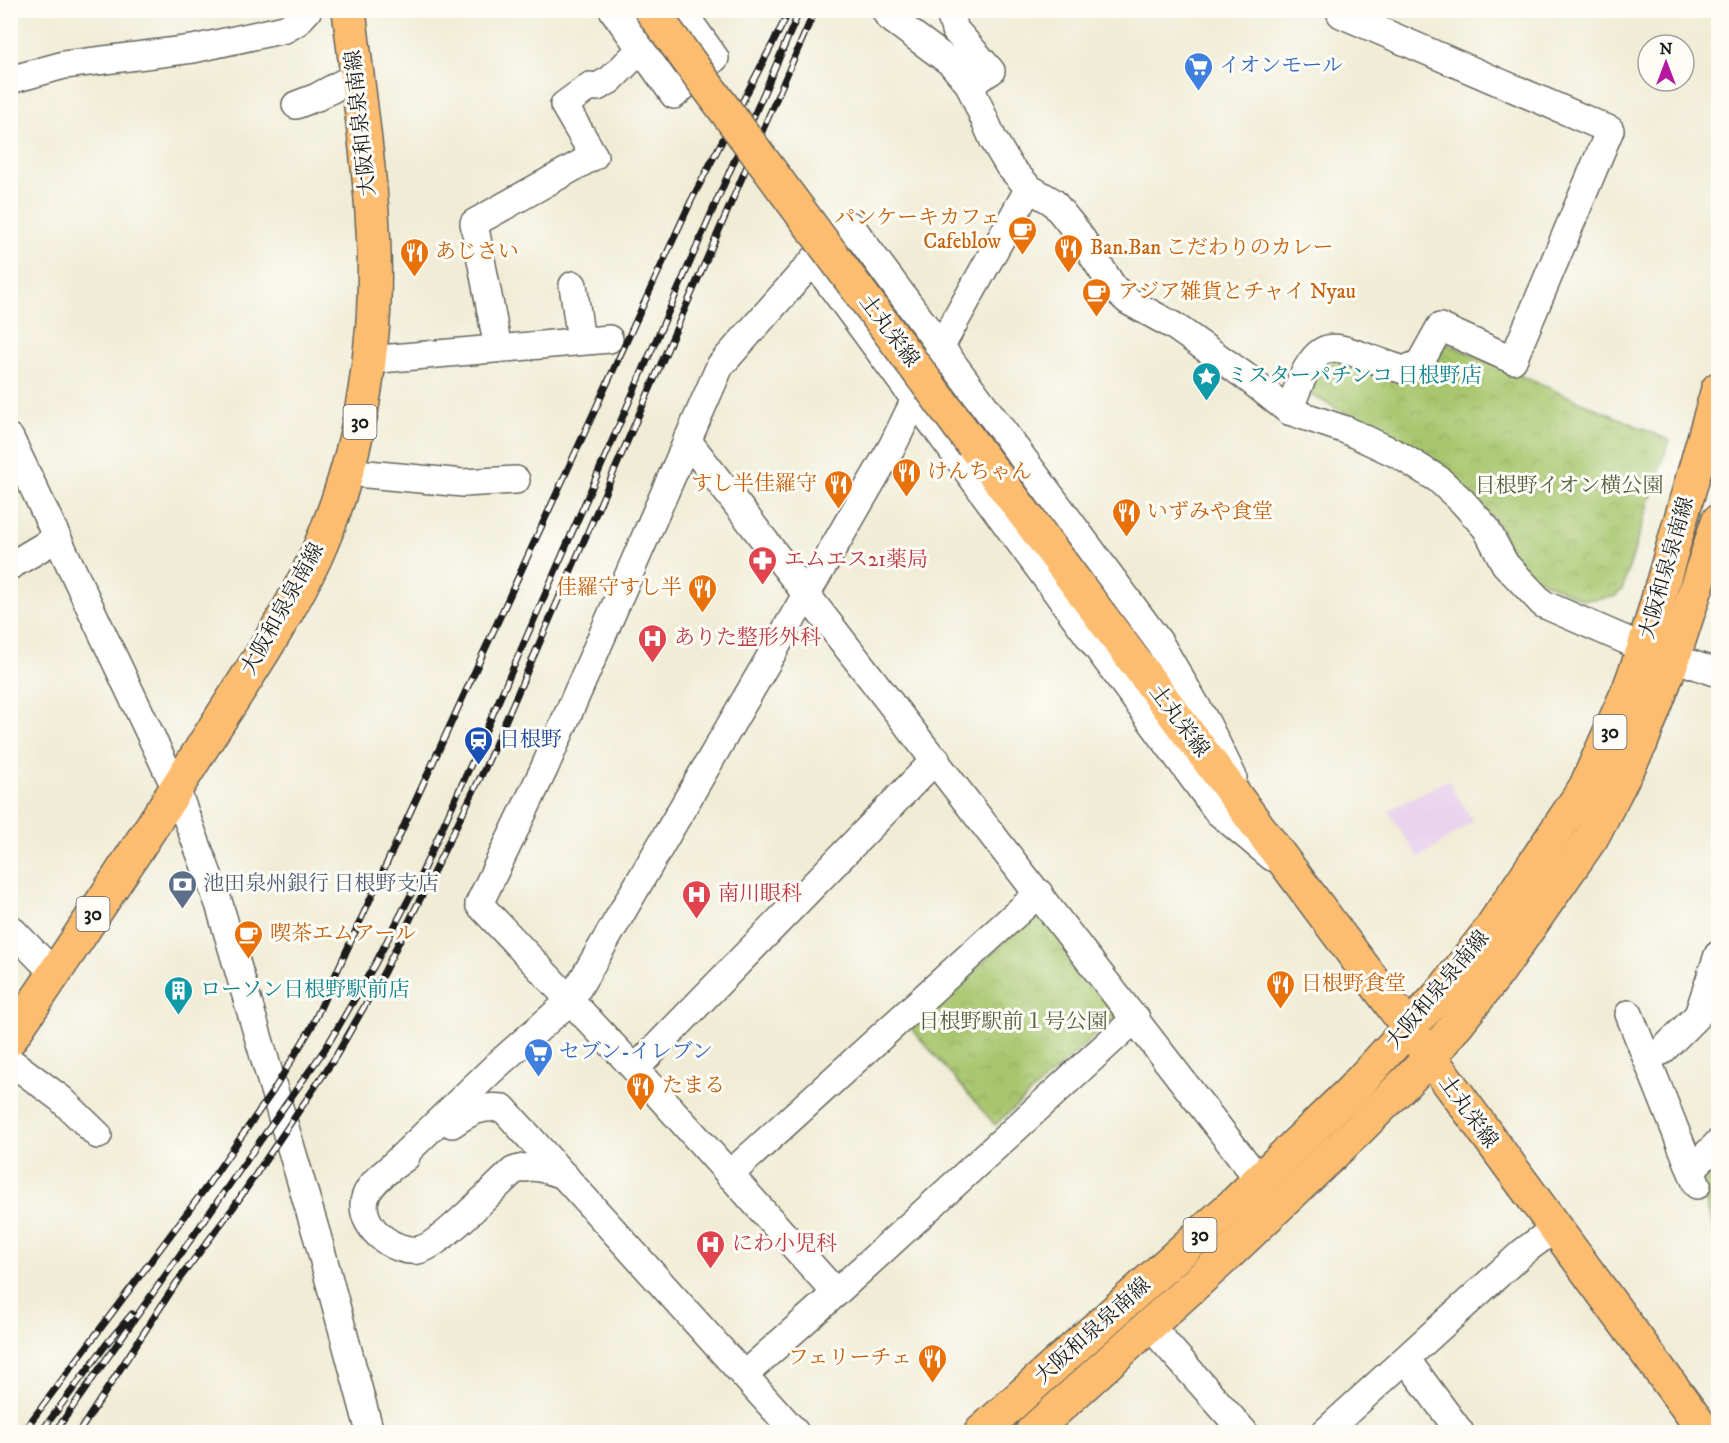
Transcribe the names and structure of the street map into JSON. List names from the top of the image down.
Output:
{
  "streets": {
    "main road": ["大阪和泉泉南線", "土丸栄線", "30"]
  },
  "crossings": [
    ["大阪和泉泉南線", "土丸栄線"]
  ],
  "parks": ["日根野イオン横公園", "日根野駅前１号公園"],
  "places": {
    "supermarket": ["イオンモール", "セブン-イレブン"],
    "cafe": ["パンケーキカフェ Cafeblow", "アジア雑貨とチャイ Nyau", "喫茶エムアール"],
    "restaurant": [
      "Ban.Ban こだわりのカレー",
      "あじさい",
      "けんちゃん",
      "すし半佳羅守",
      "いずみや食堂",
      "佳羅守すし半",
      "日根野食堂",
      "たまる",
      "フェリーチェ"
    ],
    "place": ["ミスターパチンコ 日根野店"],
    "pharmacy": ["エムエス21薬局"],
    "hospital": ["ありた整形外科", "南川眼科", "にわ小児科"],
    "station": ["日根野"],
    "bank": ["池田泉州銀行 日根野支店"],
    "building": ["ローソン日根野駅前店"]
  },
  "north": "top"
}
